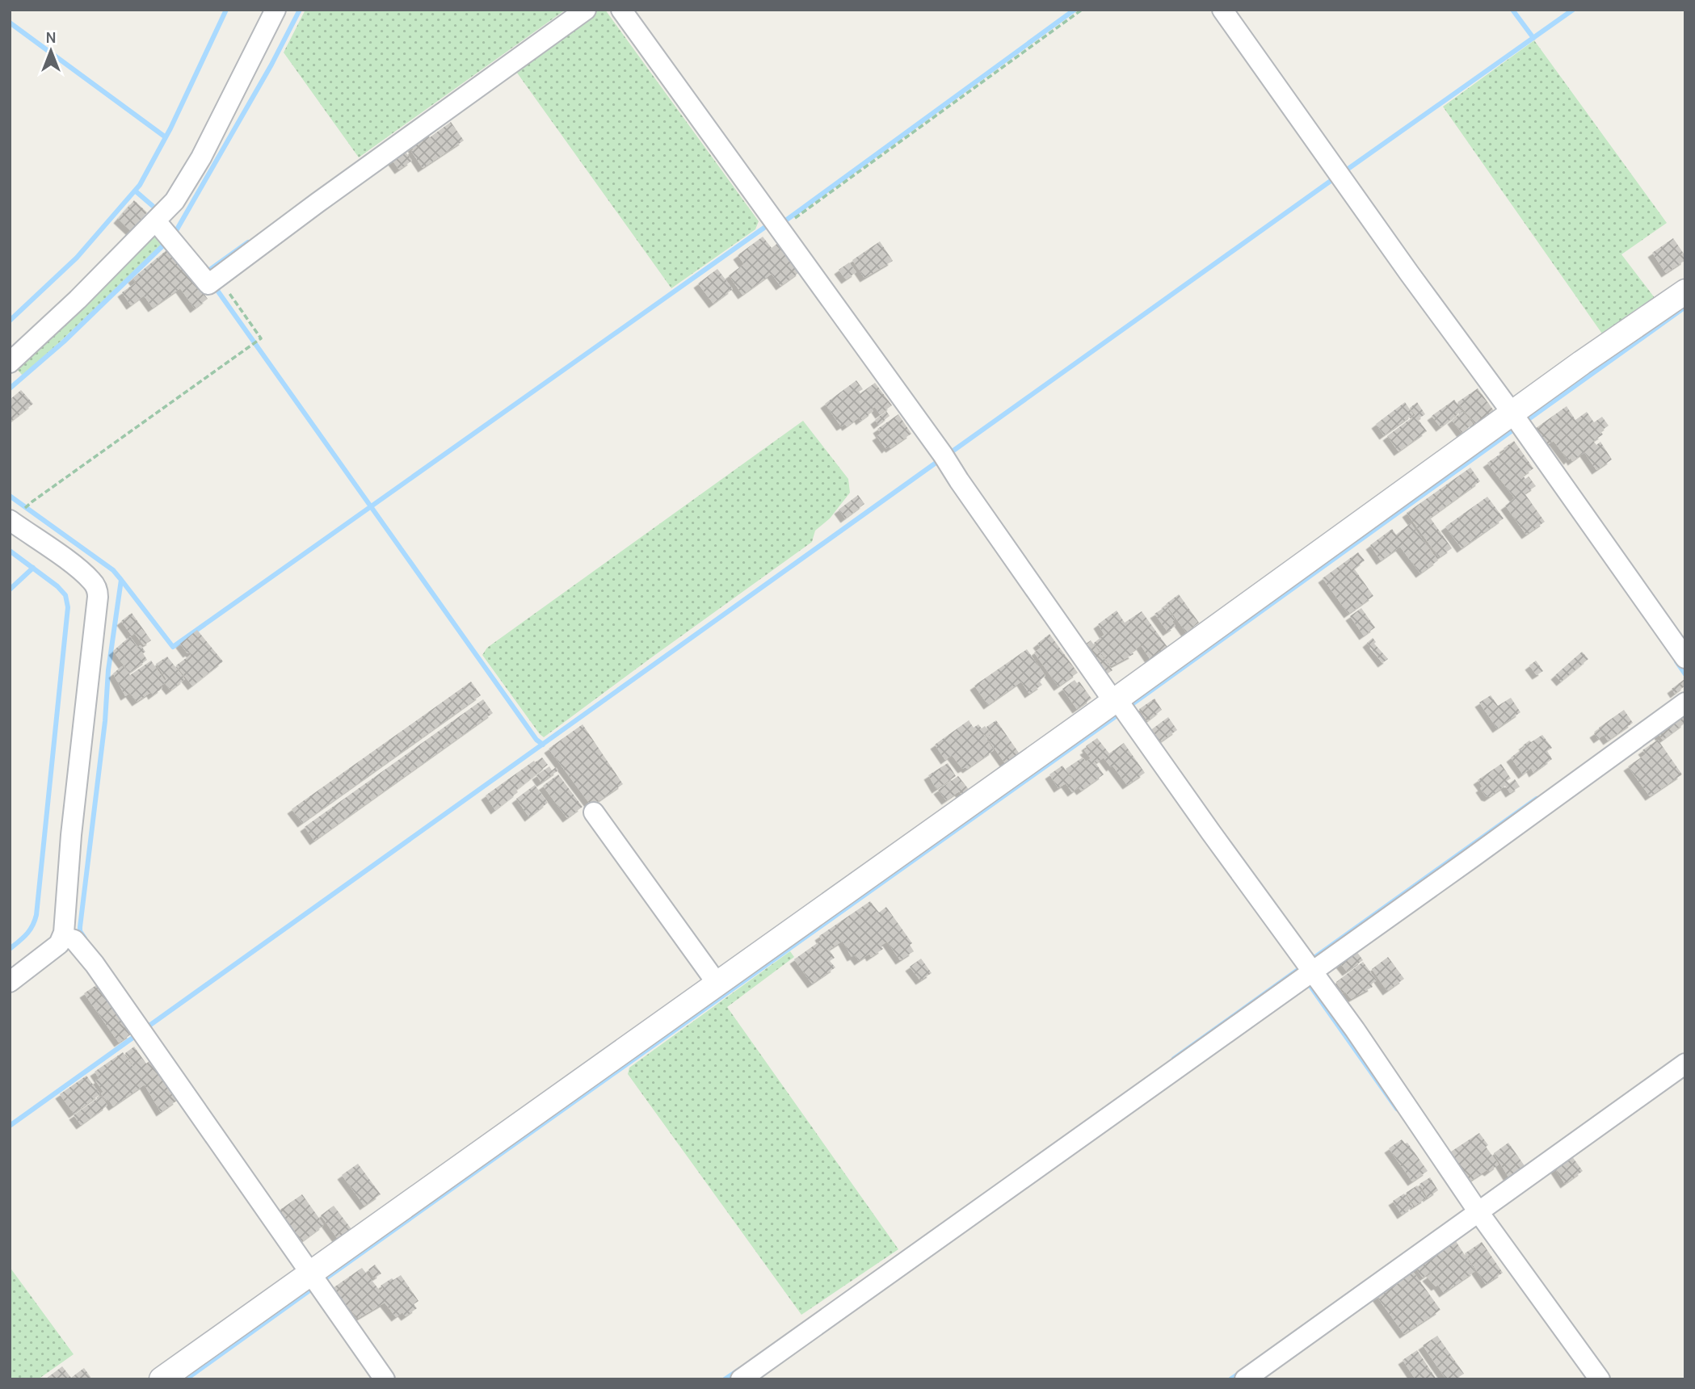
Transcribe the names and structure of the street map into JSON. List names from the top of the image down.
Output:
{
  "north": "top"
}
